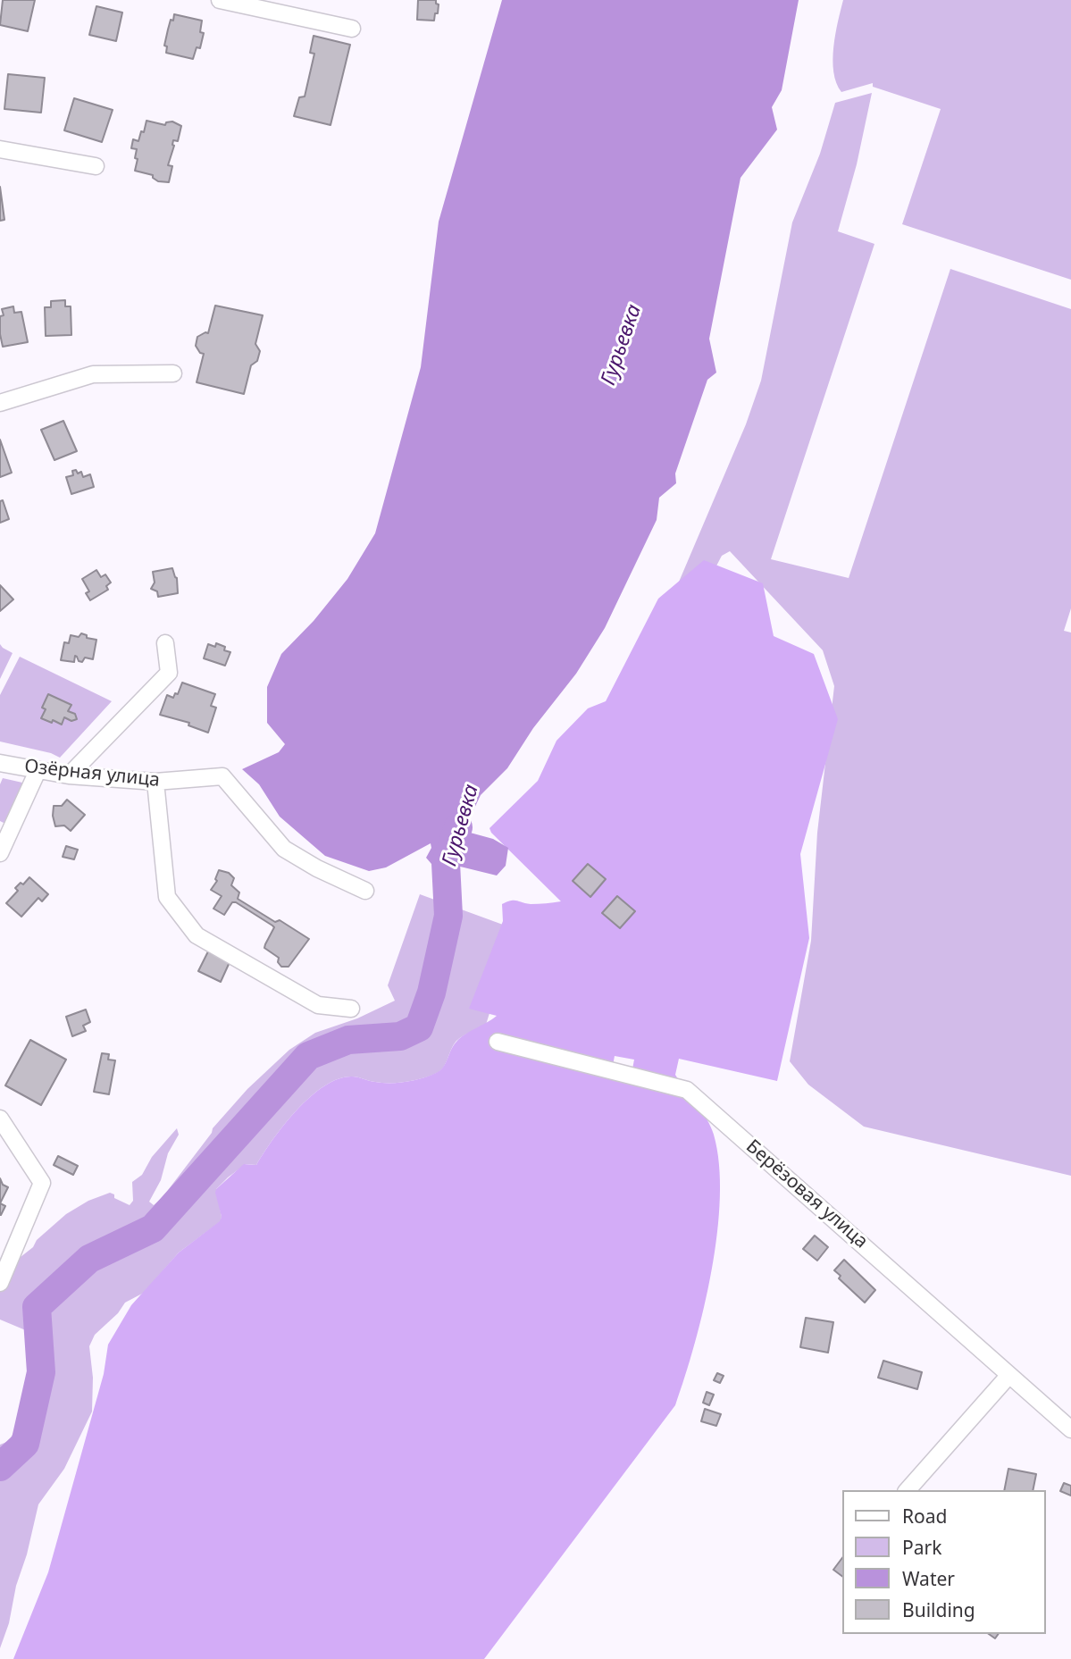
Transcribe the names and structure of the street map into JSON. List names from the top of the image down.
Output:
{
  "streets": {
    "street": ["Озёрная улица", "Берёзовая улица"]
  },
  "water": ["Гурьевка"],
  "legend": [
    "Road",
    "Park",
    "Water",
    "Building"
  ]
}
